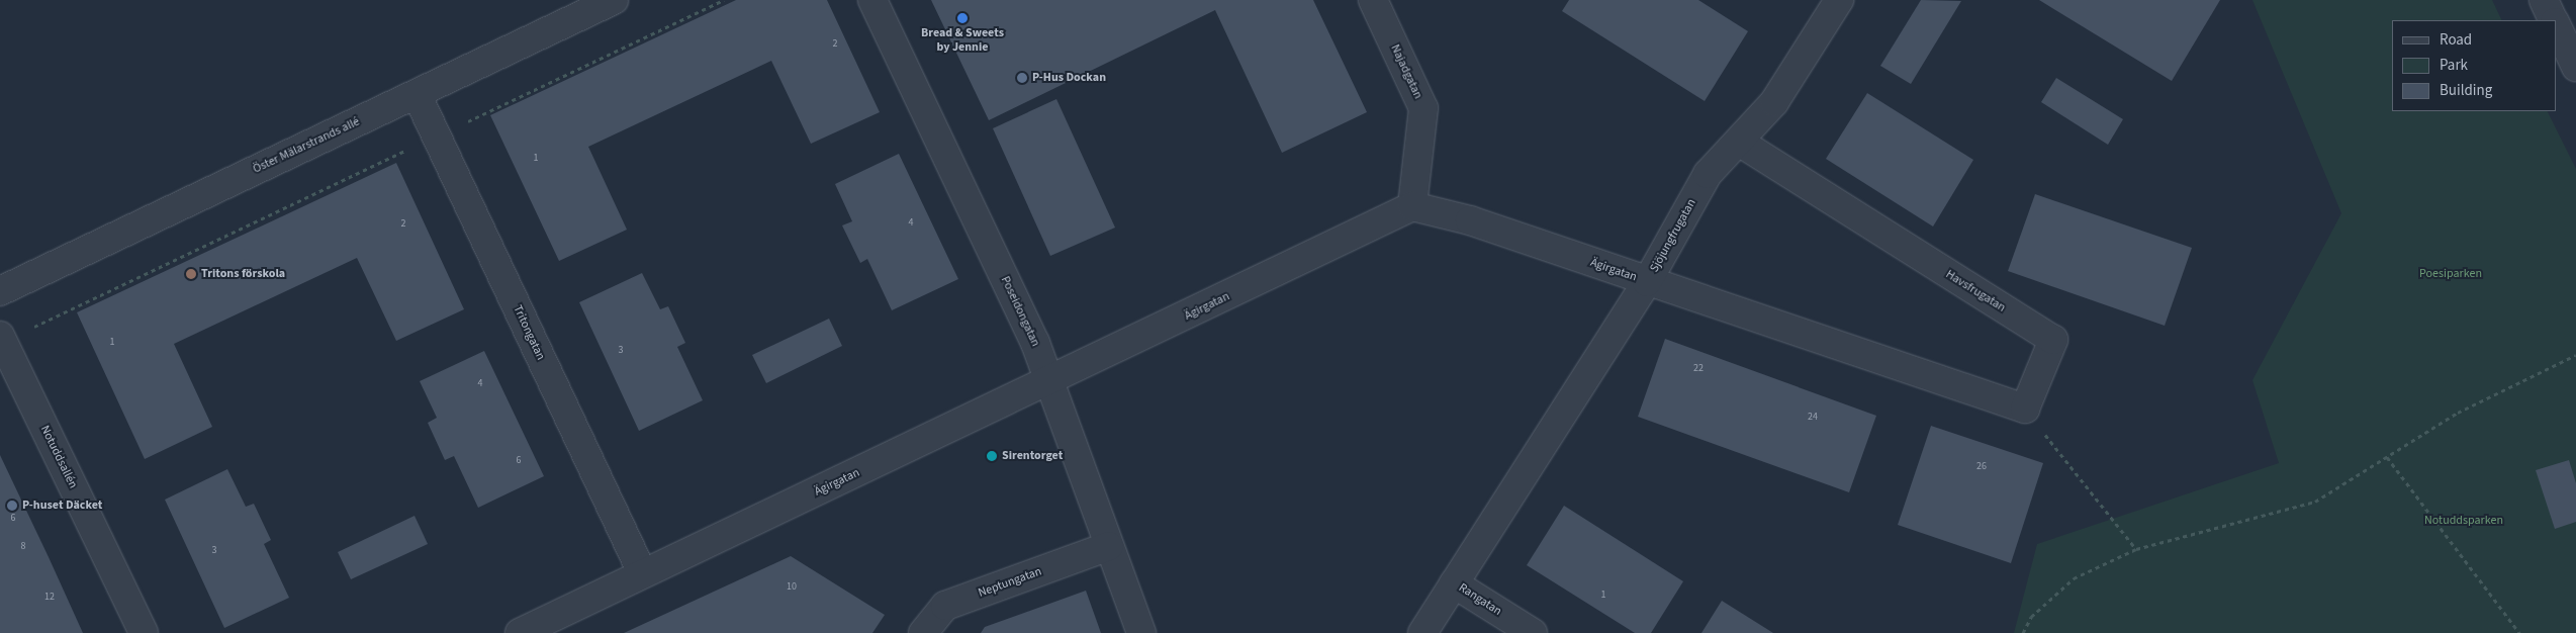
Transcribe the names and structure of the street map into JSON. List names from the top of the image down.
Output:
{
  "streets": {
    "street": [
      "Najadgatan",
      "Öster Mälarstrands allé",
      "Sjöjungfrugatan",
      "Ägirgatan",
      "Havsfrugatan",
      "Poseidongatan",
      "Tritongatan",
      "Notuddsallén",
      "Neptungatan",
      "Rangatan"
    ]
  },
  "crossings": [
    ["Najadgatan", "Ägirgatan"],
    ["Öster Mälarstrands allé", "Tritongatan"],
    ["Sjöjungfrugatan", "Ägirgatan"],
    ["Sjöjungfrugatan", "Havsfrugatan"],
    ["Sjöjungfrugatan", "Rangatan"],
    ["Ägirgatan", "Havsfrugatan"],
    ["Ägirgatan", "Poseidongatan"],
    ["Ägirgatan", "Tritongatan"],
    ["Poseidongatan", "Neptungatan"]
  ],
  "parks": ["Poesiparken", "Notuddsparken"],
  "places": [
    "Bread & Sweets by Jennie",
    "P-Hus Dockan",
    "Tritons förskola",
    "Sirentorget",
    "P-huset Däcket"
  ],
  "house_numbers": [
    "2",
    "1",
    "4",
    "2",
    "1",
    "3",
    "22",
    "4",
    "24",
    "6",
    "26",
    "6",
    "8",
    "3",
    "10",
    "1",
    "12"
  ],
  "legend": ["Road", "Park", "Building"]
}
